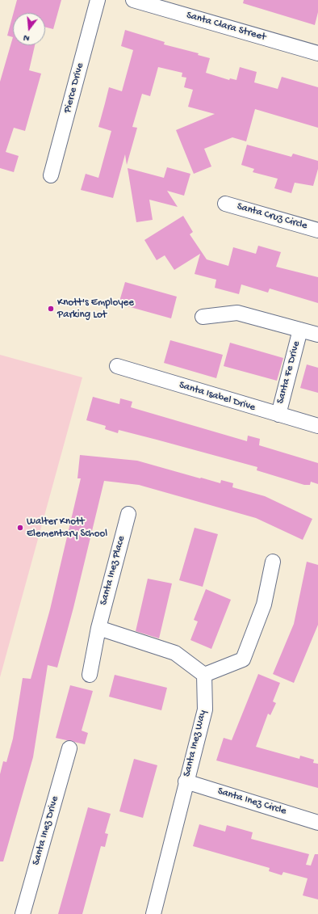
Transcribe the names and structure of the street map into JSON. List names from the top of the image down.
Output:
{
  "streets": {
    "street": [
      "Santa Clara Street",
      "Pierce Drive",
      "Santa Cruz Circle",
      "Santa Fe Drive",
      "Santa Isabel Drive",
      "Santa Inez Place",
      "Santa Inez Way",
      "Santa Inez Circle",
      "Santa Inez Drive"
    ]
  },
  "crossings": [
    ["Santa Fe Drive", "Santa Isabel Drive"],
    ["Santa Inez Way", "Santa Inez Circle"]
  ],
  "places": ["Knott's Employee Parking Lot", "Walter Knott Elementary School"],
  "north": "bottom"
}
